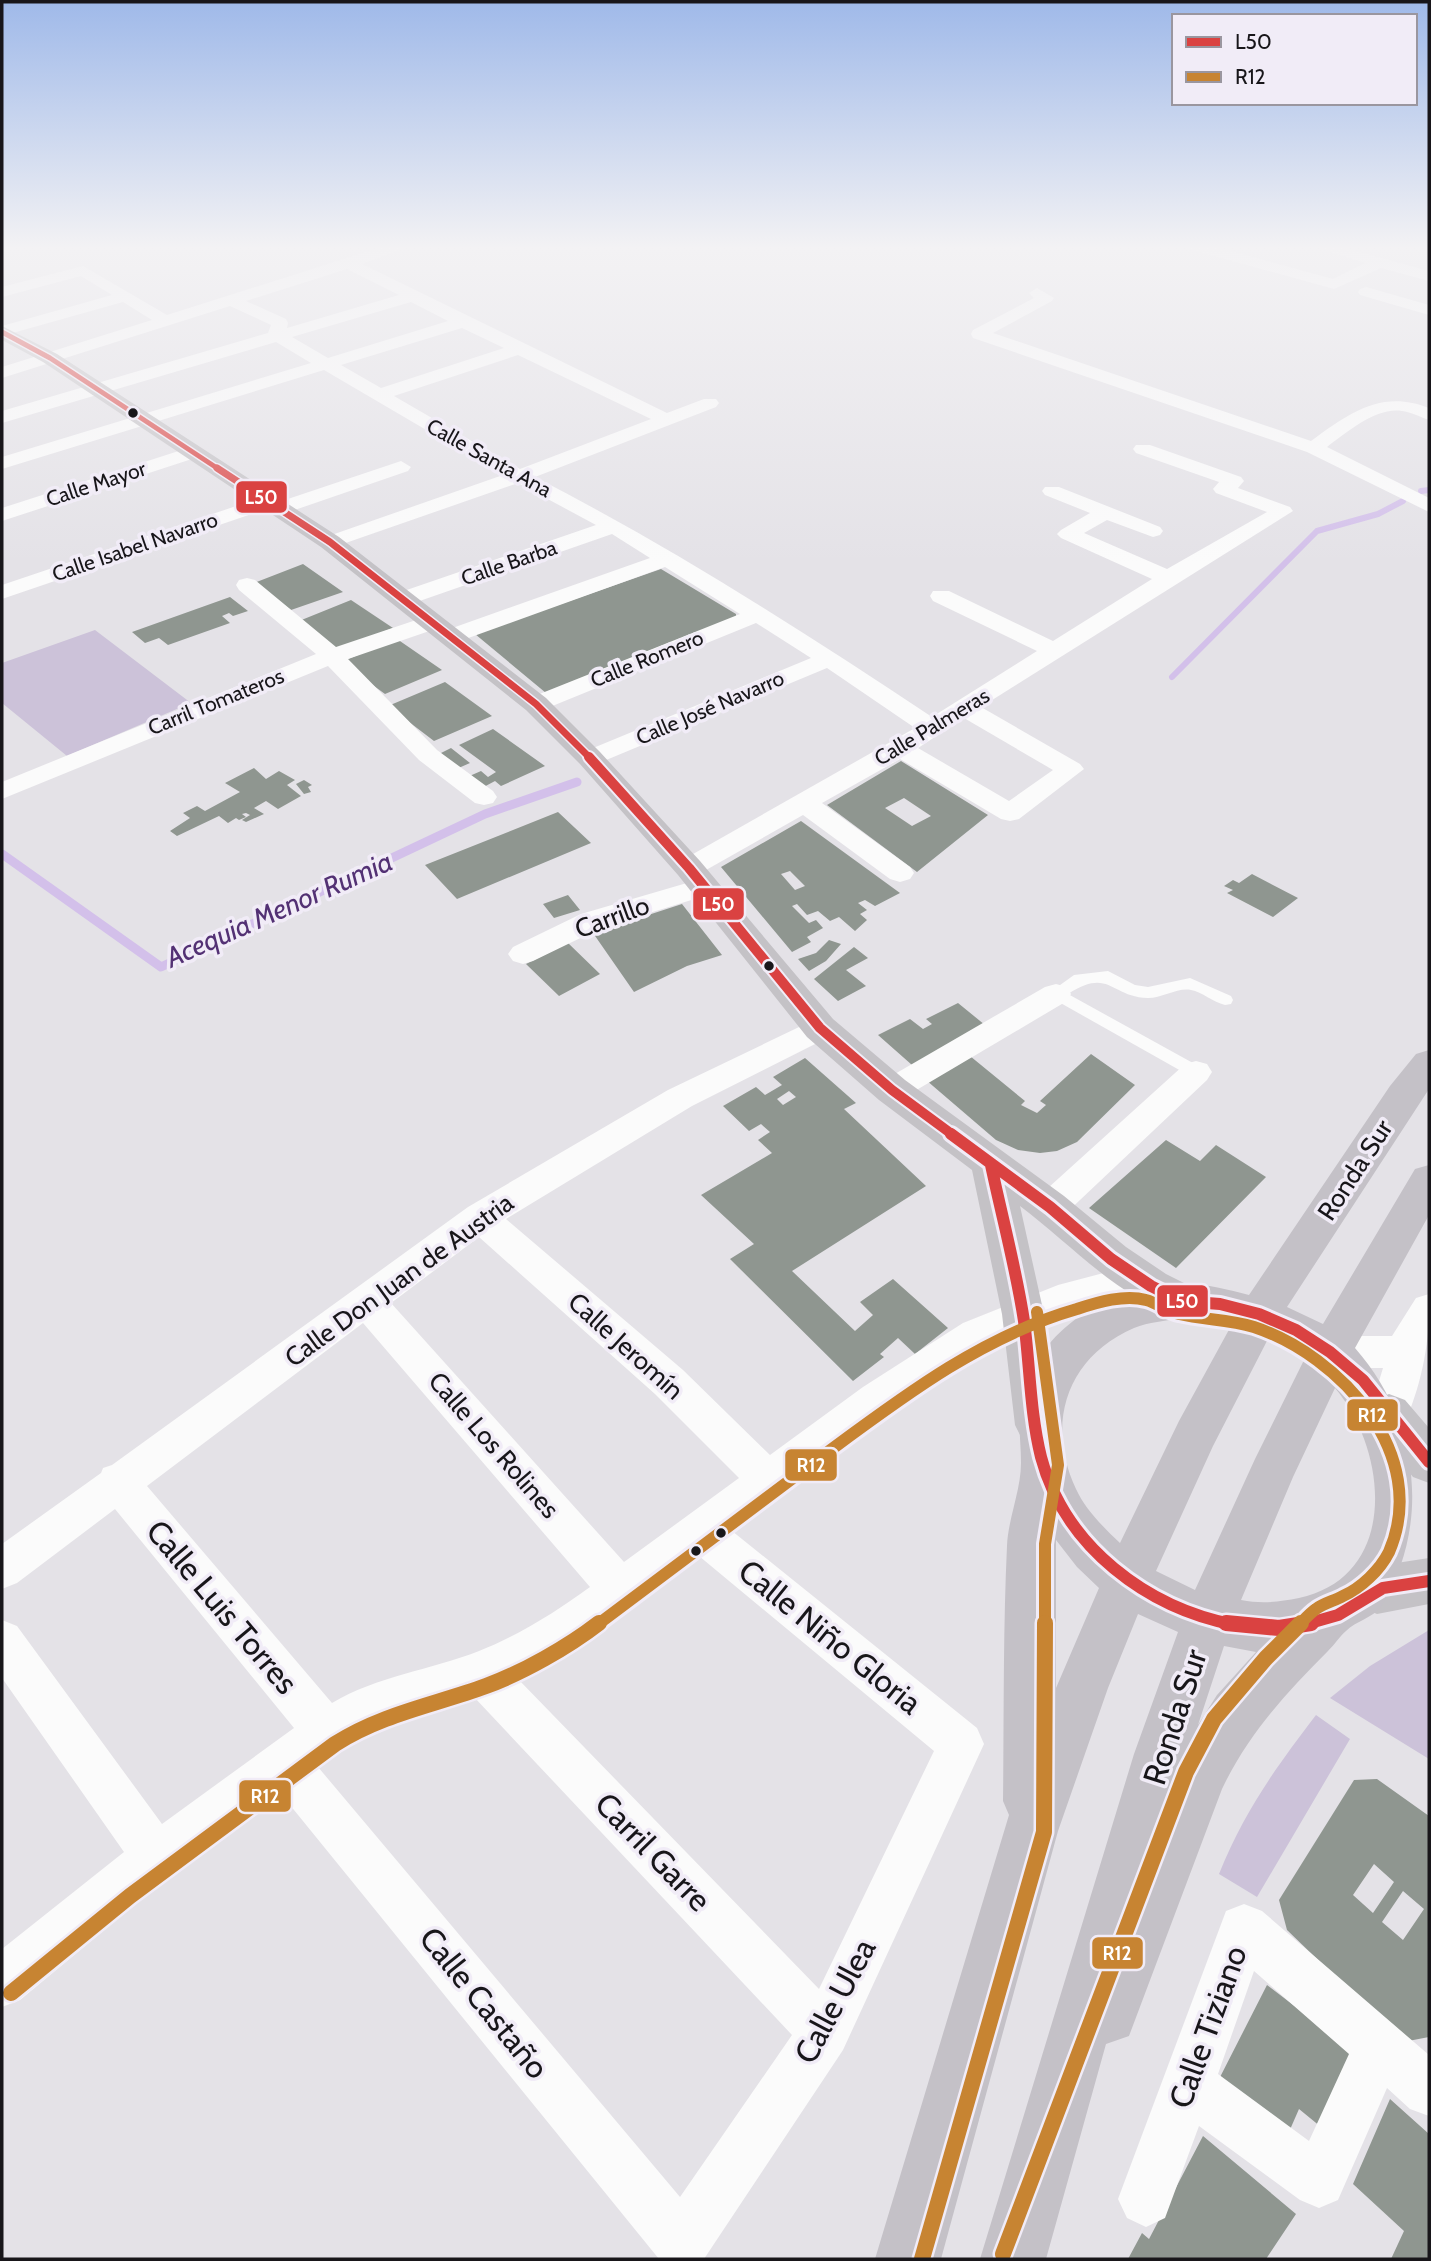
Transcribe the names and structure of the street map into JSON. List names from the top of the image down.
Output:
{
  "streets": {
    "main road": ["Ronda Sur"],
    "street": [
      "Calle Santa Ana",
      "Calle Mayor",
      "Calle Isabel Navarro",
      "Calle Barba",
      "Calle Romero",
      "Carril Tomateros",
      "Calle José Navarro",
      "Calle Palmeras",
      "Carrillo",
      "Calle Don Juan de Austria",
      "Calle Jeromín",
      "Calle Los Rolines",
      "Calle Luis Torres",
      "Calle Niño Gloria",
      "Carril Garre",
      "Calle Ulea",
      "Calle Castaño",
      "Calle Tiziano"
    ]
  },
  "crossings": [
    ["Calle Santa Ana", "Calle Barba"],
    ["Calle Santa Ana", "Calle Romero"],
    ["Calle Santa Ana", "Carril Tomateros"],
    ["Calle Santa Ana", "Calle José Navarro"],
    ["Calle Santa Ana", "Calle Palmeras"],
    ["Calle Palmeras", "Carrillo"],
    ["Calle Don Juan de Austria", "Calle Jeromín"],
    ["Calle Don Juan de Austria", "Calle Los Rolines"],
    ["Calle Don Juan de Austria", "Calle Luis Torres"],
    ["Calle Niño Gloria", "Calle Ulea"],
    ["Carril Garre", "Calle Ulea"],
    ["Calle Ulea", "Calle Castaño"]
  ],
  "water": ["Acequia Menor Rumia"],
  "lines": ["transit line L50", "transit line R12"],
  "legend": ["L50", "R12"]
}
